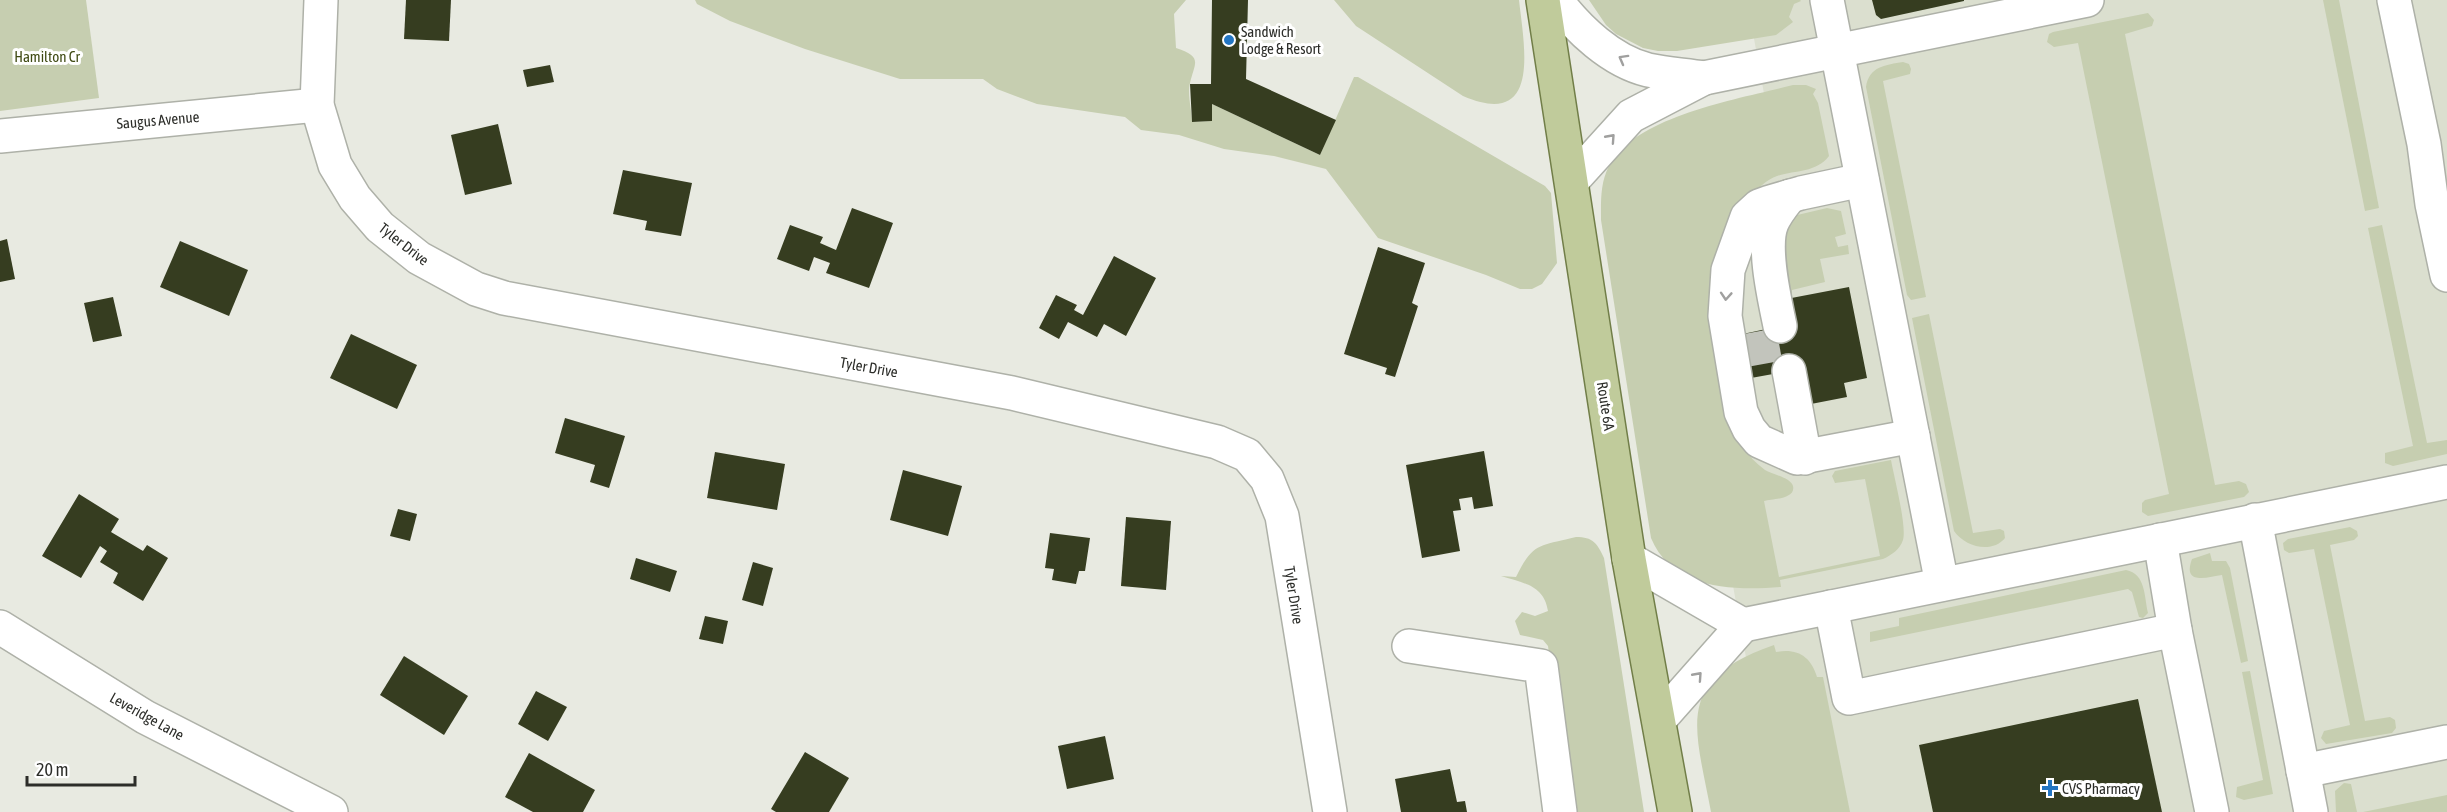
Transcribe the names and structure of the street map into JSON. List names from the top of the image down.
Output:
{
  "streets": {
    "main road": ["Route 6A"],
    "street": ["Saugus Avenue", "Tyler Drive", "Leveridge Lane"]
  },
  "crossings": [
    ["Saugus Avenue", "Tyler Drive"]
  ],
  "parks": ["Hamilton Cr"],
  "places": {
    "other": ["Sandwich Lodge & Resort"],
    "health": ["CVS Pharmacy"]
  },
  "scale_bar": "20 m"
}
